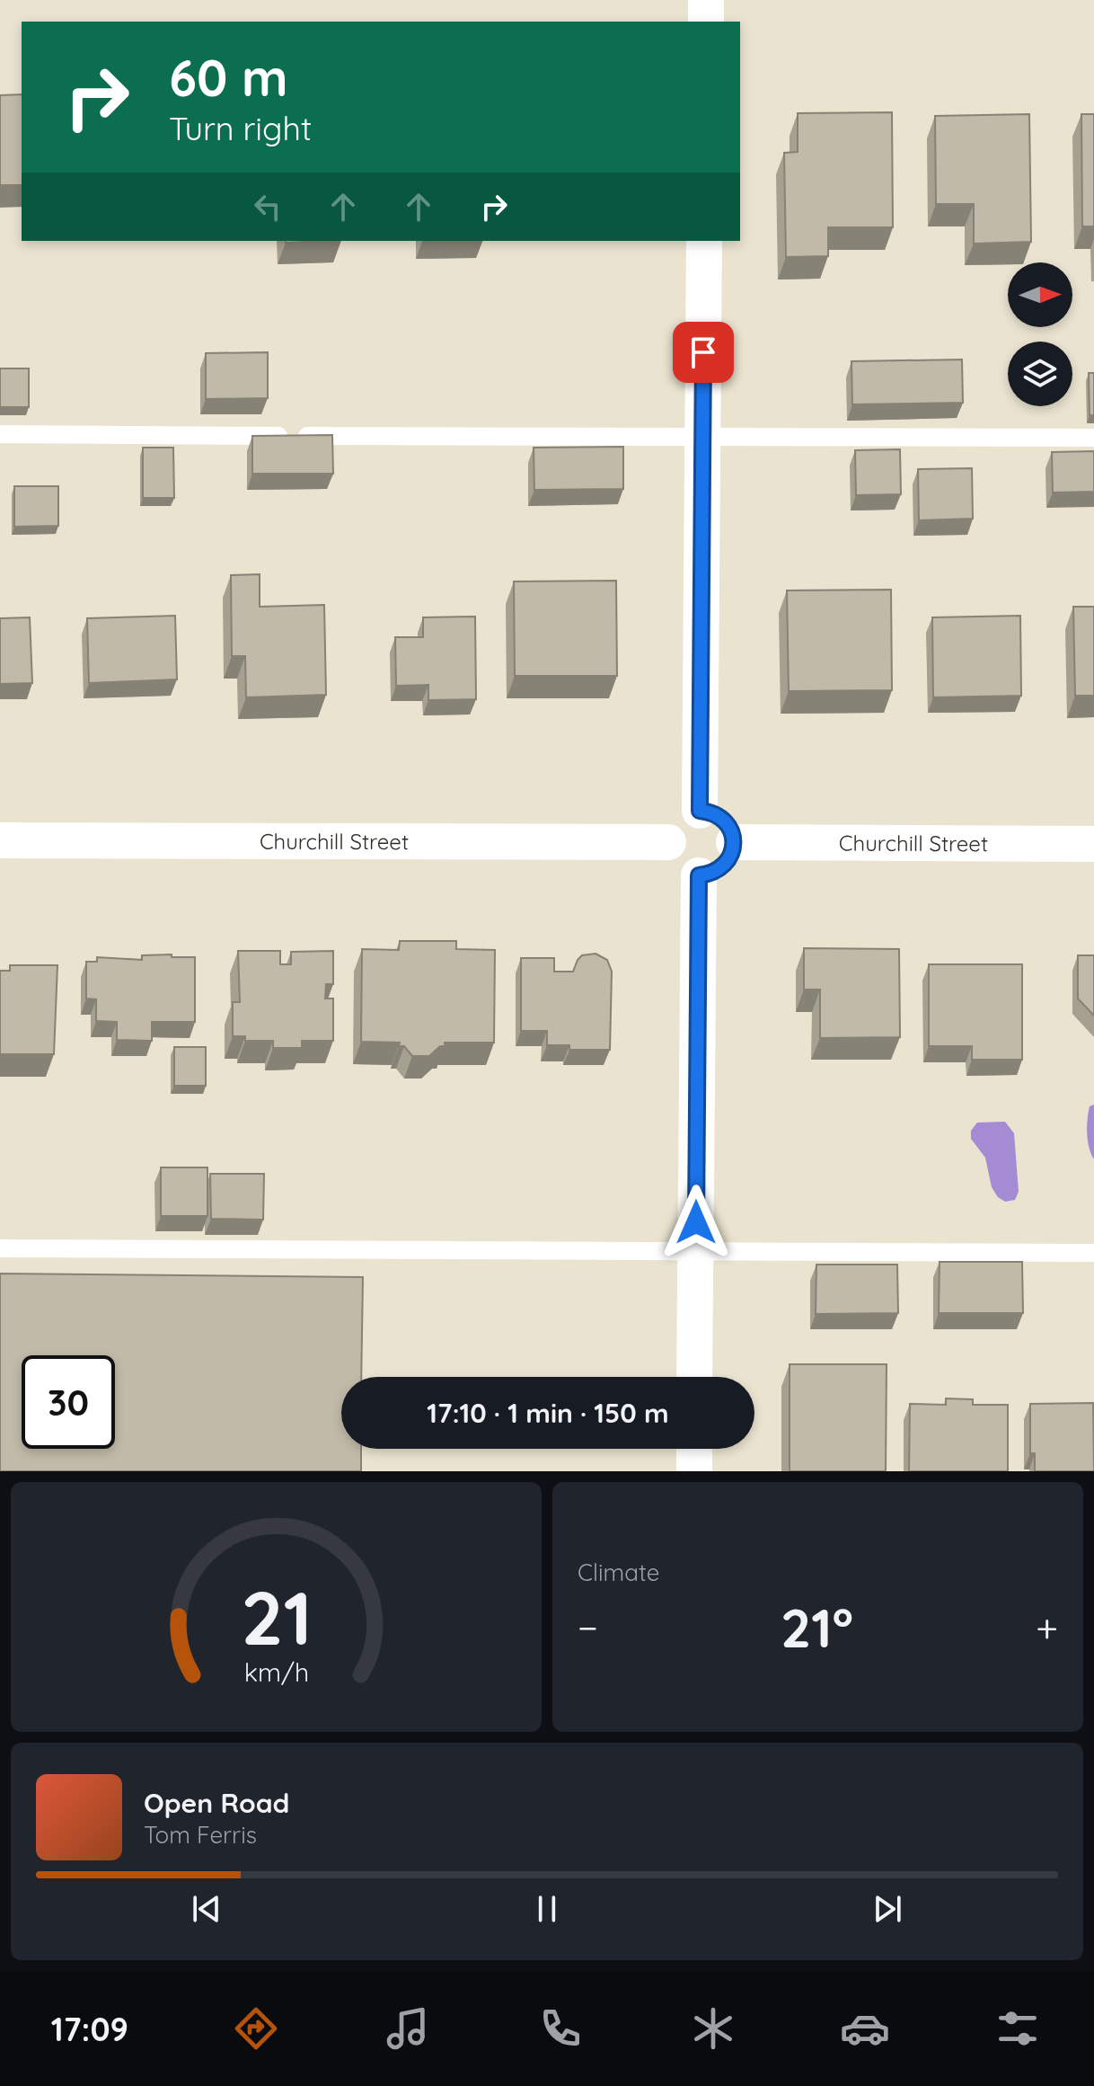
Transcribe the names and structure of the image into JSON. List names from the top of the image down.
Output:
{
  "streets": {
    "street": ["Churchill Street"]
  },
  "north": "right",
  "page": {
    "turn": ["60 m", "Turn right"],
    "limit": "30",
    "trip": "17:10 · 1 min · 150 m",
    "tile": "Climate",
    "heat": ["−", "21°", "+"],
    "song": ["Open Road", "Tom Ferris"],
    "tabs": "17:09",
    "gauge": ["21", "km/h"]
  }
}
